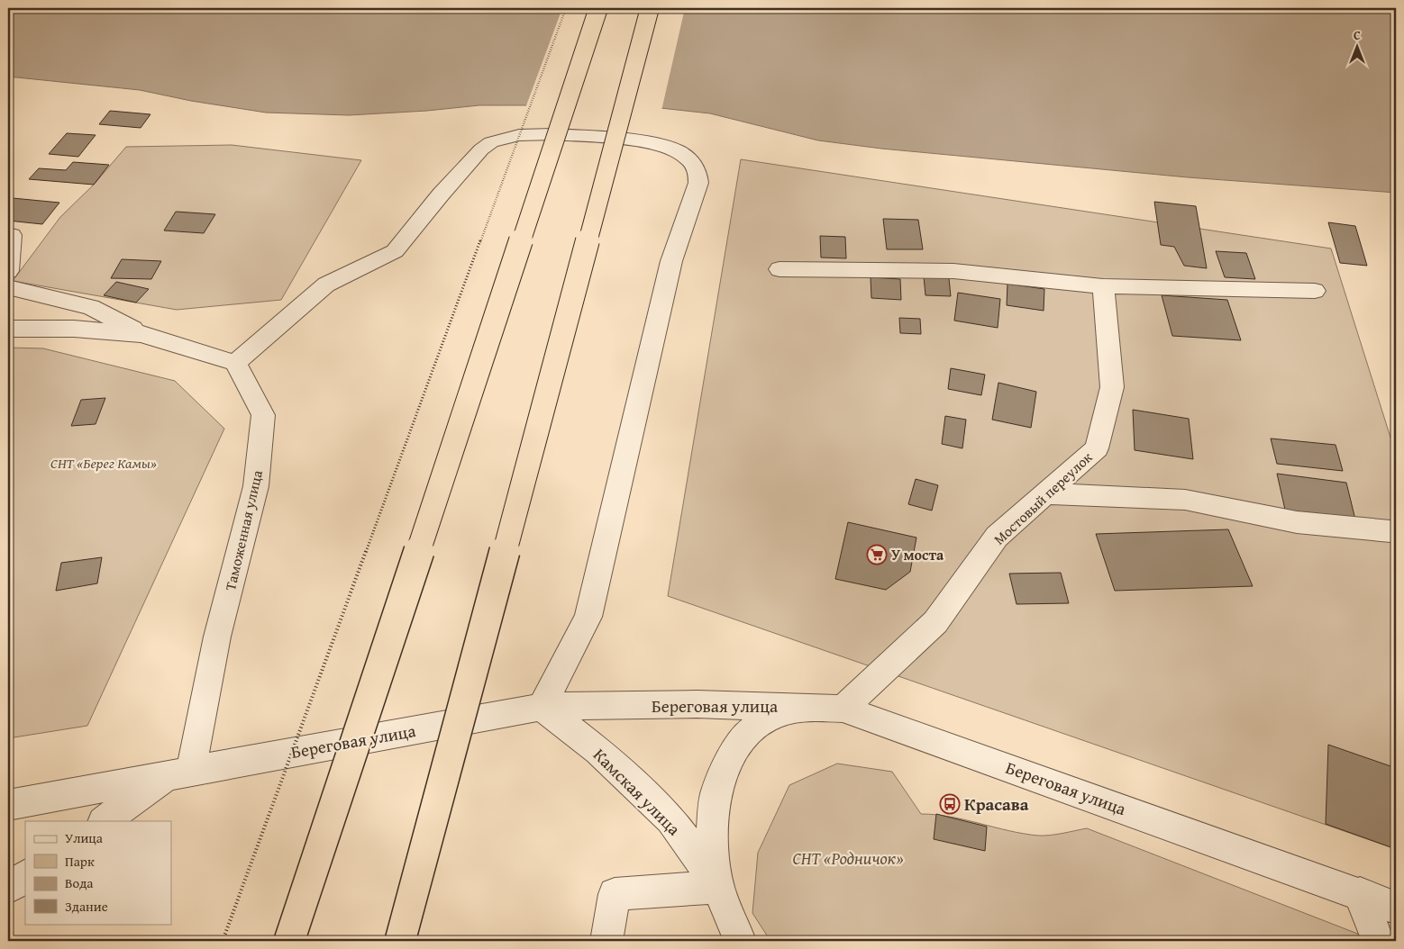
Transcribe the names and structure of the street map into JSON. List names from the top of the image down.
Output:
{
  "streets": {
    "street": [
      "Мостовый переулок",
      "Таможенная улица",
      "Береговая улица",
      "Камская улица"
    ]
  },
  "crossings": [
    ["Мостовый переулок", "Береговая улица"],
    ["Таможенная улица", "Береговая улица"],
    ["Береговая улица", "Камская улица"]
  ],
  "parks": ["СНТ «Берег Камы»", "СНТ «Родничок»"],
  "places": {
    "supermarket": ["У моста"],
    "bus stop": ["Красава"]
  },
  "legend": [
    "Улица",
    "Парк",
    "Вода",
    "Здание"
  ],
  "north": "top"
}
